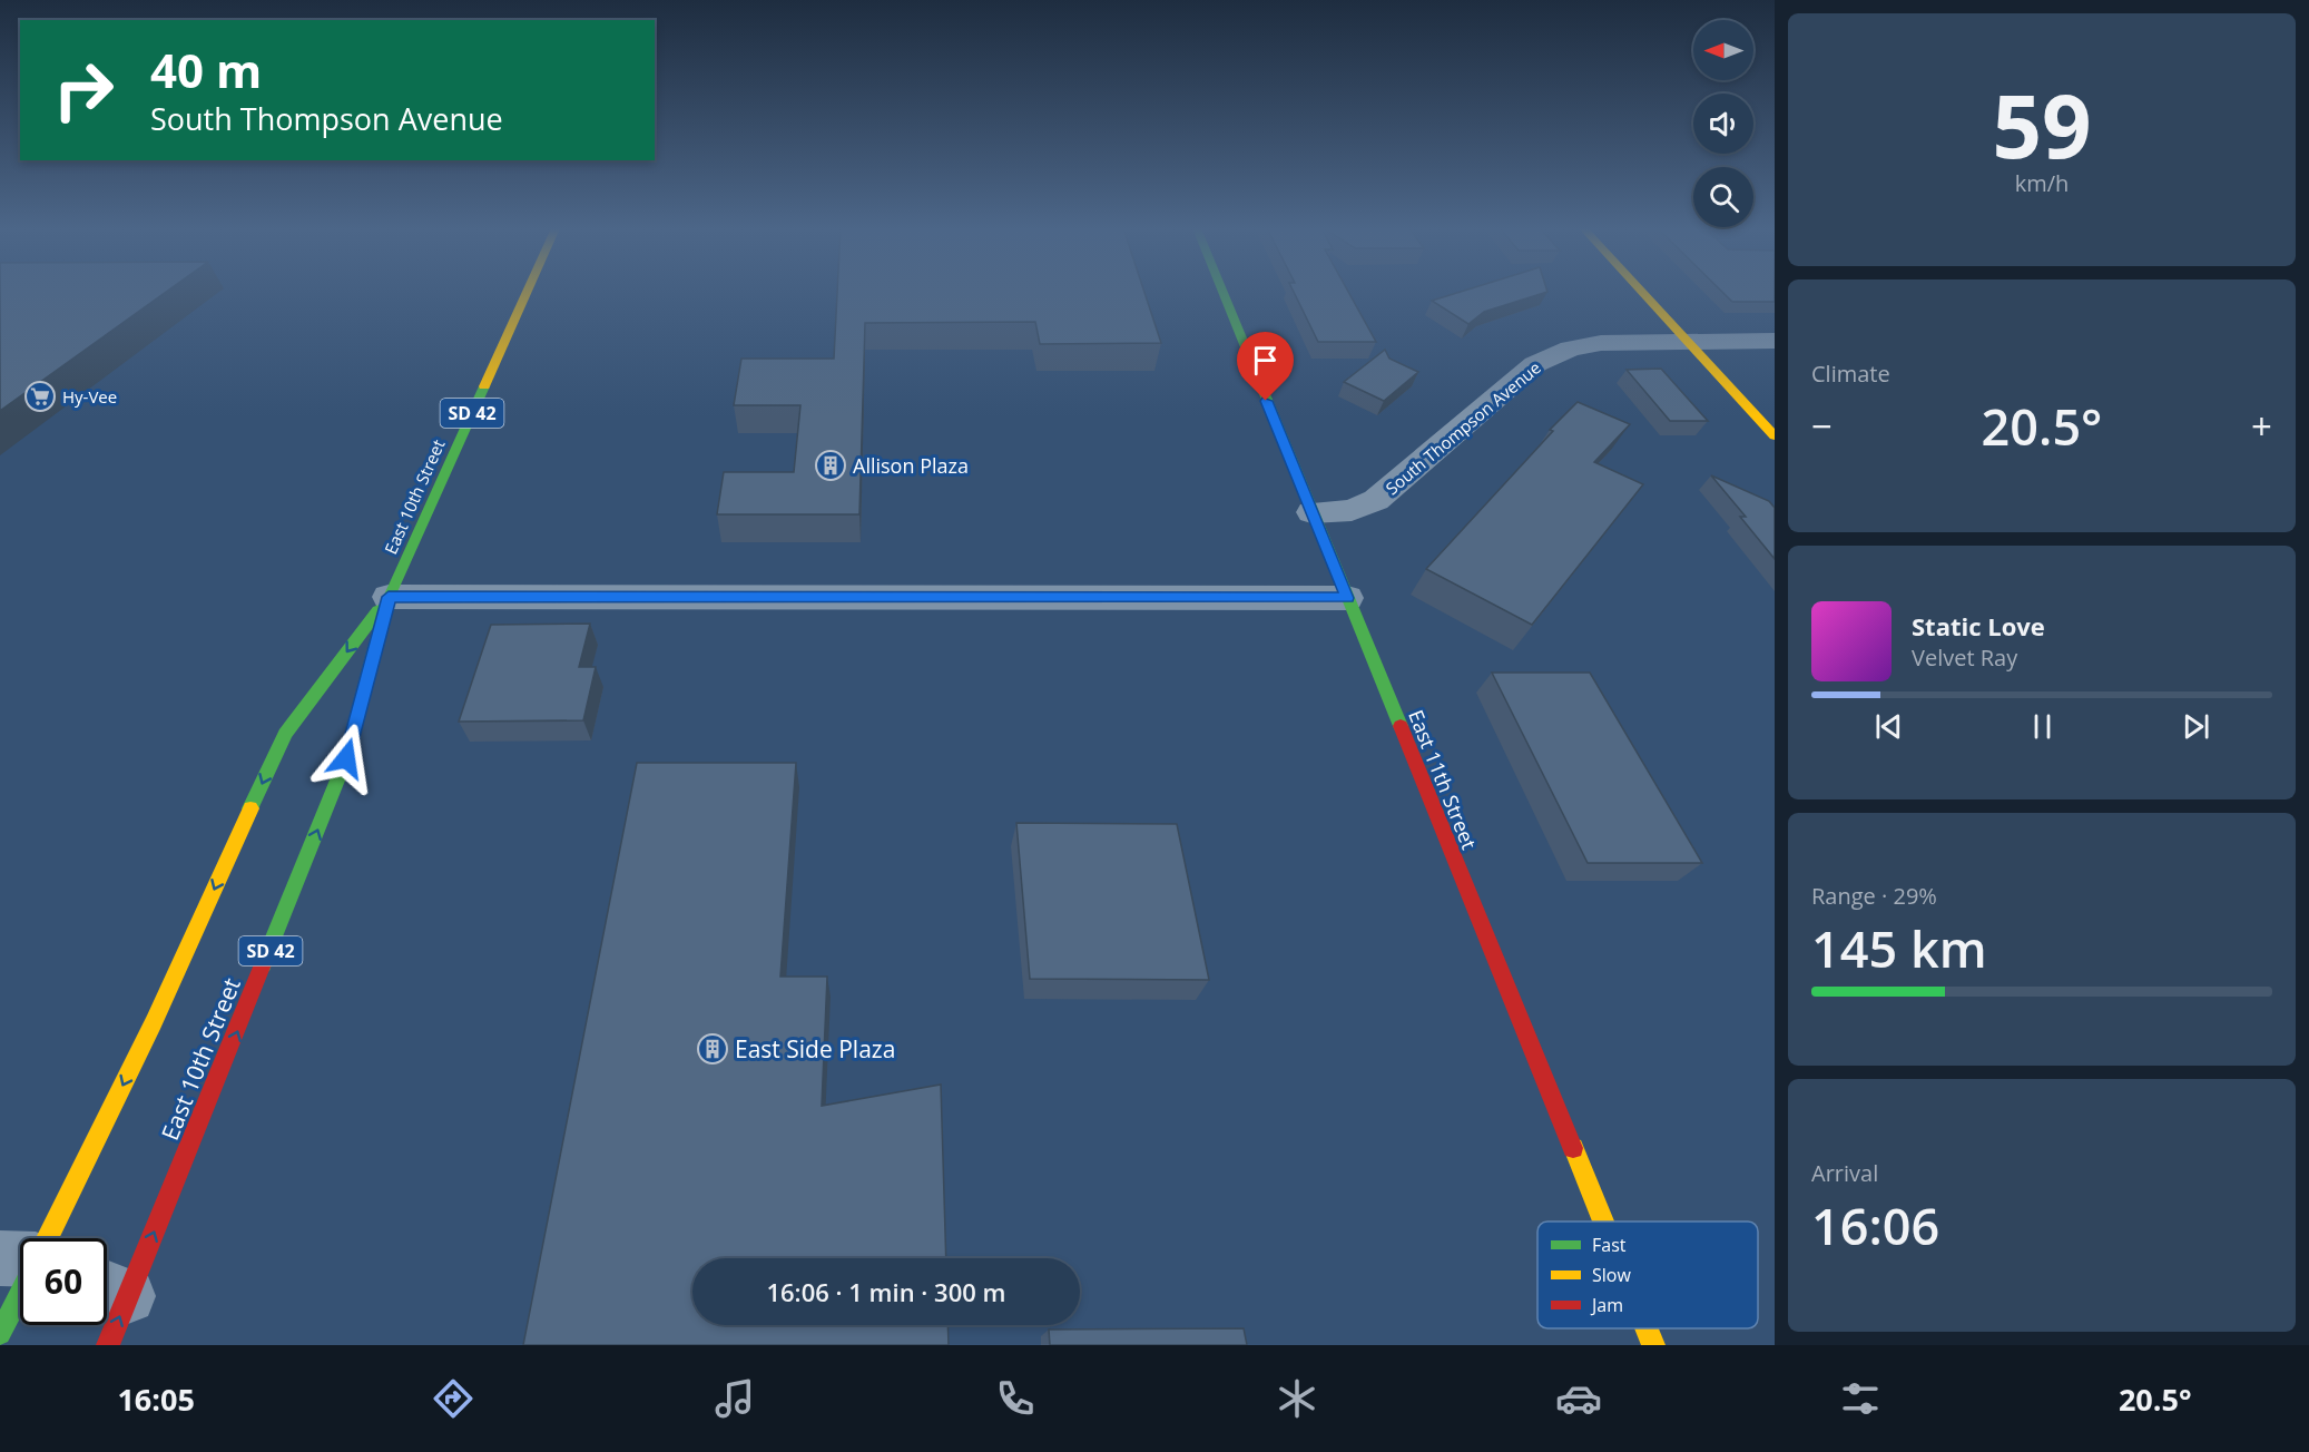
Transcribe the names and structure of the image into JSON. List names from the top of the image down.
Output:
{
  "streets": {
    "main road": ["SD 42", "East 10th Street", "East 11th Street"],
    "street": ["South Thompson Avenue"]
  },
  "crossings": [
    ["South Thompson Avenue", "East 11th Street"]
  ],
  "places": {
    "supermarket": ["Hy-Vee"],
    "building": ["Allison Plaza", "East Side Plaza"]
  },
  "legend": ["Fast", "Slow", "Jam"],
  "north": "left",
  "page": {
    "tile": [
      ["59", "km/h"],
      "Climate",
      ["Range · 29%", "145 km"],
      ["Arrival", "16:06"]
    ],
    "turn": ["40 m", "South Thompson Avenue"],
    "heat": ["−", "20.5°", "+"],
    "song": ["Static Love", "Velvet Ray"],
    "limit": "60",
    "trip": "16:06 · 1 min · 300 m",
    "tabs": ["16:05", "20.5°"]
  }
}
